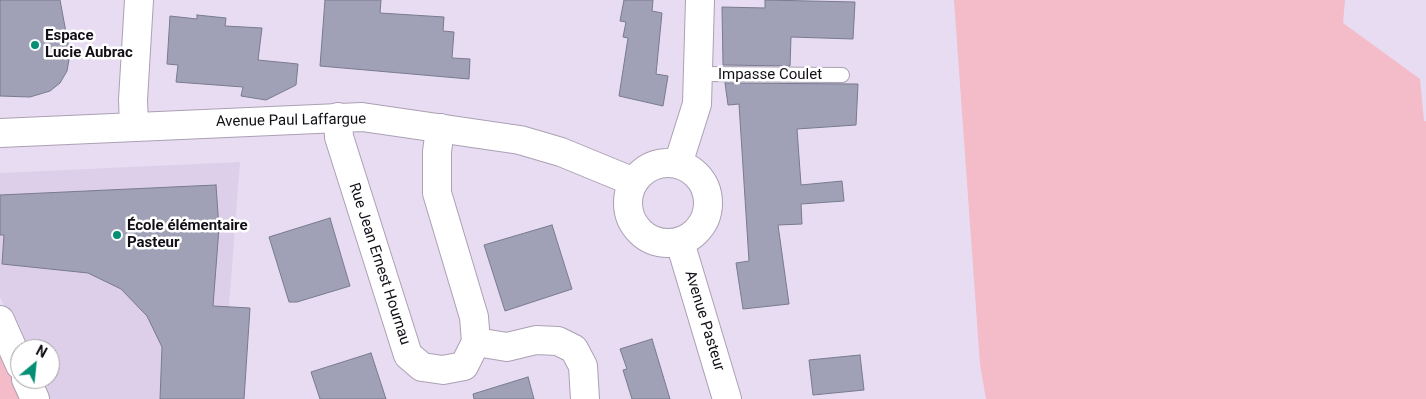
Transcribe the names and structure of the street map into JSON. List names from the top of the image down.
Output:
{
  "streets": {
    "street": ["Avenue Paul Laffargue", "Rue Jean Ernest Hournau", "Avenue Pasteur"],
    "lane": ["Impasse Coulet"]
  },
  "crossings": [
    ["Avenue Paul Laffargue", "Rue Jean Ernest Hournau"],
    ["Avenue Paul Laffargue", "Avenue Pasteur"]
  ],
  "places": ["Espace Lucie Aubrac", "École élémentaire Pasteur"],
  "north": "top right"
}
